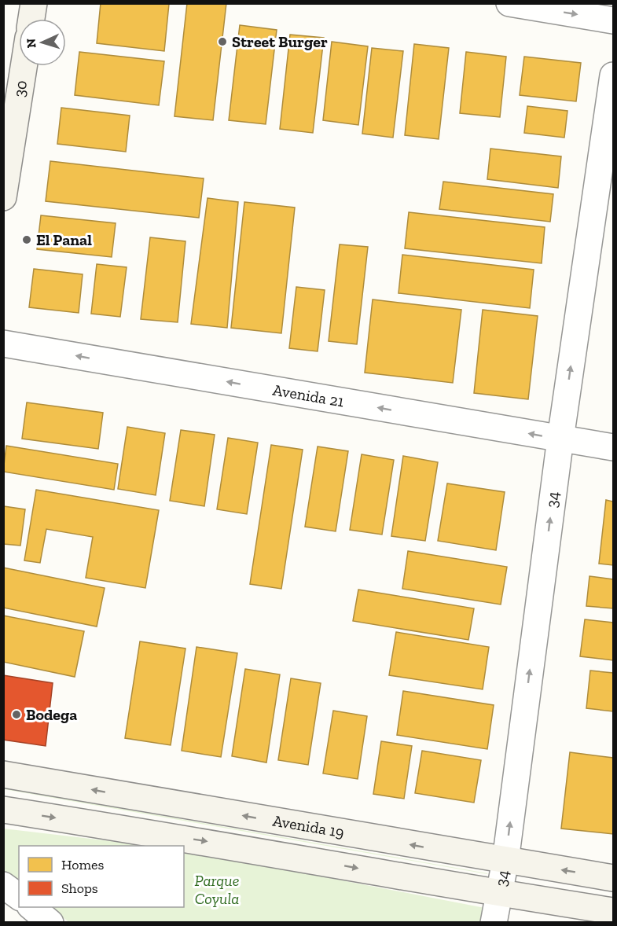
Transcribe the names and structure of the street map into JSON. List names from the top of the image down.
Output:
{
  "streets": {
    "main road": ["30", "Avenida 19"],
    "street": ["Avenida 21", "34"]
  },
  "crossings": [
    ["Avenida 21", "34"],
    ["34", "Avenida 19"]
  ],
  "one_way": ["Avenida 21", "34"],
  "parks": ["Parque Coyula"],
  "places": ["Street Burger", "El Panal", "Bodega"],
  "legend": ["Homes", "Shops"],
  "north": "left"
}
